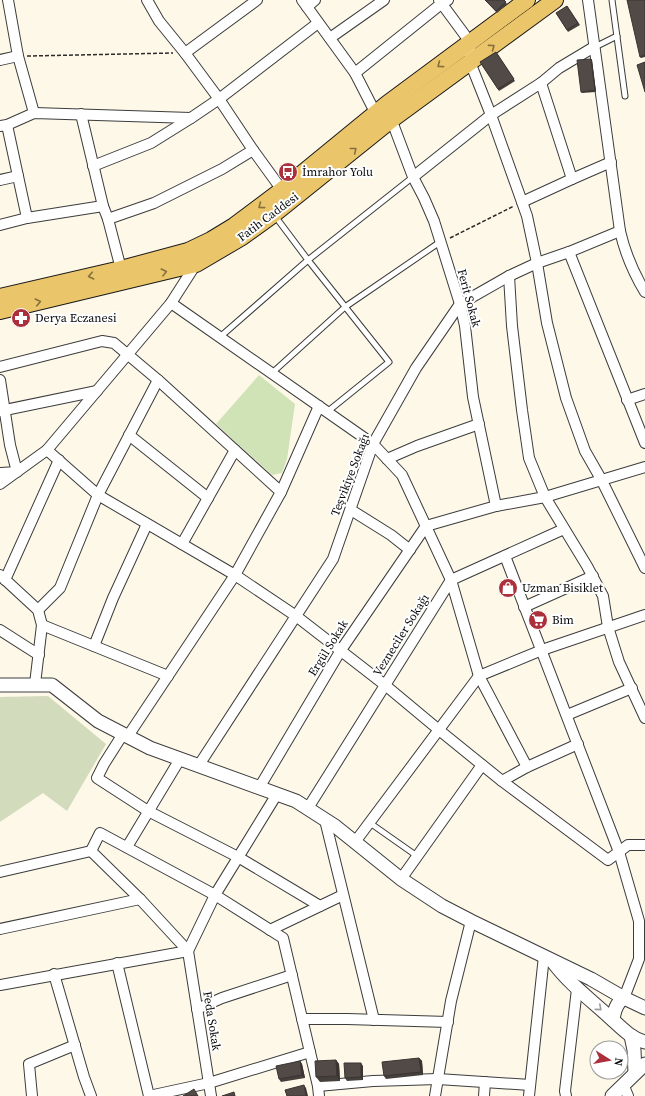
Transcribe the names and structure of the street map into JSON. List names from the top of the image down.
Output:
{
  "streets": {
    "main road": ["Fatih Caddesi"],
    "street": [
      "Ferit Sokak",
      "Teşvikiye Sokağı",
      "Vezneciler Sokağı",
      "Ergül Sokak",
      "Feda Sokak"
    ]
  },
  "crossings": [
    ["Ferit Sokak", "Teşvikiye Sokağı"]
  ],
  "places": {
    "bus stop": ["İmrahor Yolu"],
    "pharmacy": ["Derya Eczanesi"],
    "shop": ["Uzman Bisiklet"],
    "supermarket": ["Bim"]
  },
  "north": "right"
}
